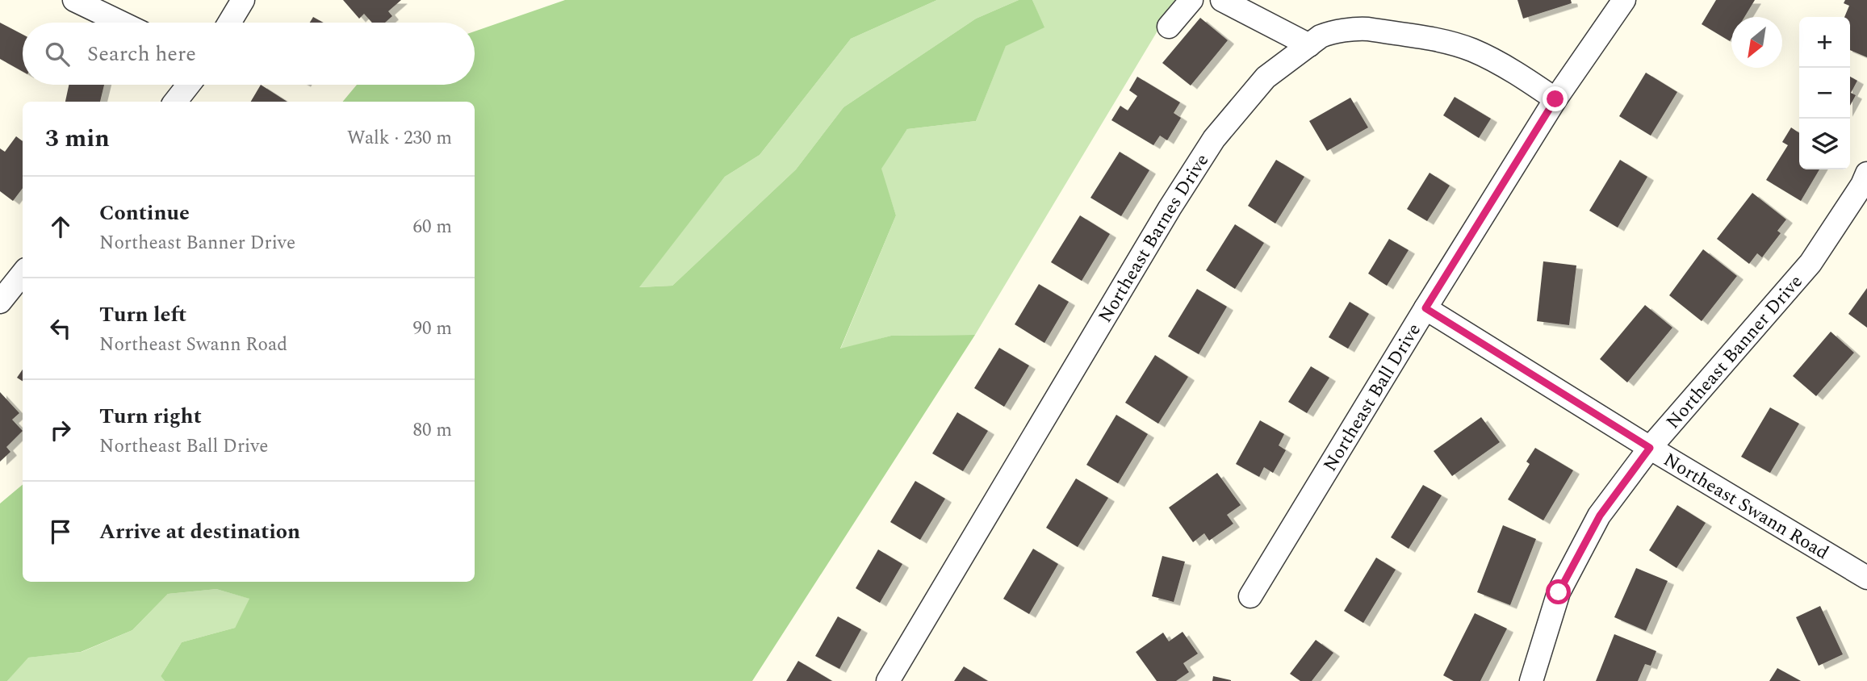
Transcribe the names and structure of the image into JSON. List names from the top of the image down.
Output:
{
  "streets": {
    "street": [
      "Northeast Barnes Drive",
      "Northeast Banner Drive",
      "Northeast Ball Drive",
      "Northeast Swann Road"
    ]
  },
  "crossings": [
    ["Northeast Barnes Drive", "Northeast Ball Drive"],
    ["Northeast Banner Drive", "Northeast Swann Road"],
    ["Northeast Ball Drive", "Northeast Swann Road"]
  ],
  "north": "bottom left",
  "page": {
    "map_buttons": ["+", "−"],
    "search": "Search here",
    "heading": ["3 min", "Walk · 230 m"],
    "list": [
      ["Continue", "Northeast Banner Drive", "60 m"],
      ["Turn left", "Northeast Swann Road", "90 m"],
      ["Turn right", "Northeast Ball Drive", "80 m"],
      "Arrive at destination"
    ]
  }
}
